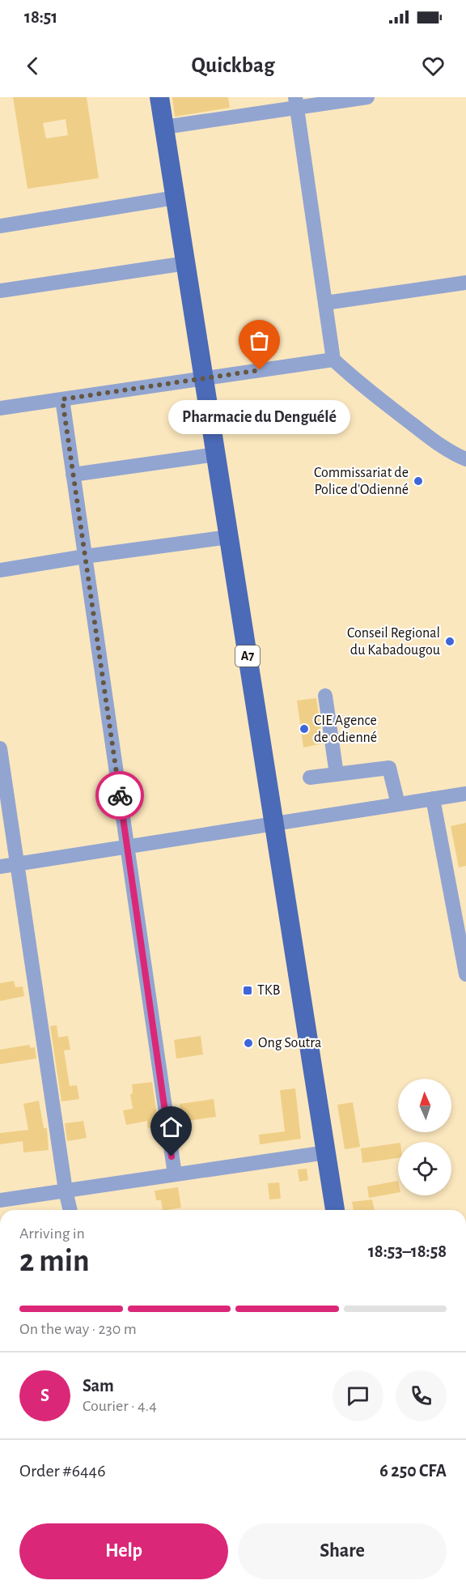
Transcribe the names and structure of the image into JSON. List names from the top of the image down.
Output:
{
  "streets": {
    "main road": ["A7"]
  },
  "places": {
    "other": [
      "Pharmacie du Denguélé",
      "Commissariat de Police d'Odienné",
      "Conseil Regional du Kabadougou",
      "CIE Agence de odienné",
      "Ong Soutra"
    ],
    "transit": ["TKB"]
  },
  "north": "top",
  "page": {
    "status": "18:51",
    "header": "Quickbag",
    "bubble": "Pharmacie du Denguélé",
    "heading": ["2 min", "Arriving in", "18:53–18:58"],
    "panel": [
      "Sam",
      "Courier · 4.4",
      "Order #6446",
      "6 250 CFA"
    ],
    "bar": "On the way · 230 m",
    "round": "S",
    "buttons": ["Help", "Share"]
  }
}
